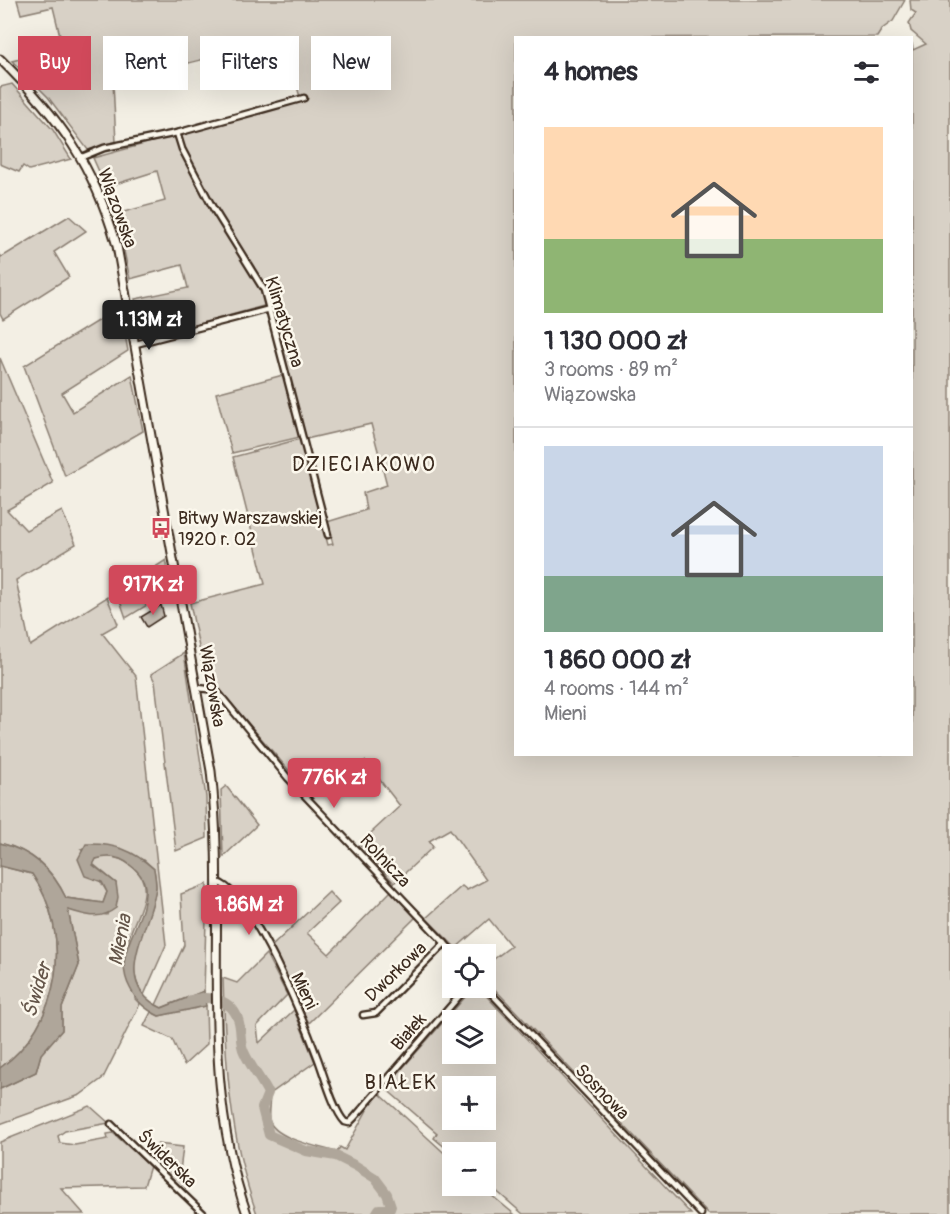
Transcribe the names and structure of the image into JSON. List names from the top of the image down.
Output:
{
  "streets": {
    "main road": ["Wiązowska"],
    "street": [
      "Klimatyczna",
      "Rolnicza",
      "Dworkowa",
      "Mieni",
      "Białek",
      "Sosnowa",
      "Świderska"
    ]
  },
  "crossings": [
    ["Wiązowska", "Rolnicza"],
    ["Wiązowska", "Mieni"],
    ["Rolnicza", "Dworkowa"],
    ["Mieni", "Białek"]
  ],
  "districts": ["DZIECIAKOWO", "BIAŁEK"],
  "water": ["Mienia", "Świder"],
  "places": {
    "bus stop": ["Bitwy Warszawskiej 1920 r. 02"]
  },
  "page": {
    "chip": [
      "Buy",
      "Rent",
      "Filters",
      "New"
    ],
    "heading": "4 homes",
    "list": [
      {
        "name": "1 130 000 zł",
        "note": "3 rooms · 89 m² · Wiązowska"
      },
      {
        "name": "1 860 000 zł",
        "note": "4 rooms · 144 m² · Mieni"
      }
    ],
    "price": [
      "1.13M zł",
      "917K zł",
      "776K zł",
      "1.86M zł"
    ],
    "map_buttons": ["+", "−"]
  }
}
